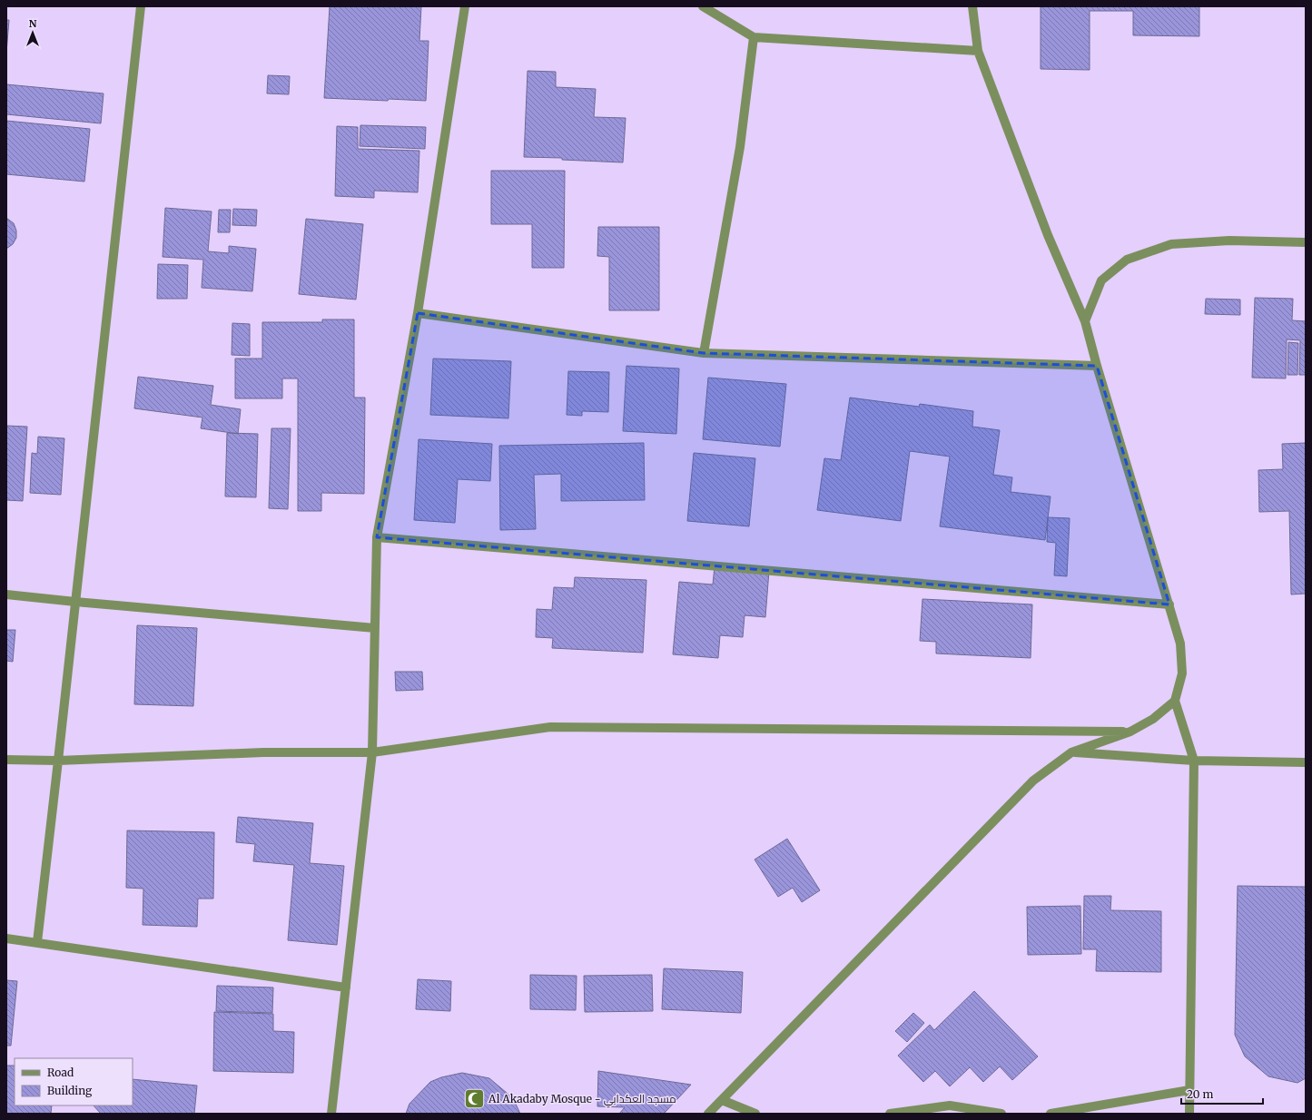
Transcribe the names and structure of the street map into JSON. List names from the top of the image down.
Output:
{
  "places": {
    "mosque": ["Al Akadaby Mosque - مسجد العكدابي"]
  },
  "legend": ["Road", "Building"],
  "scale_bar": "20 m",
  "north": "top"
}
